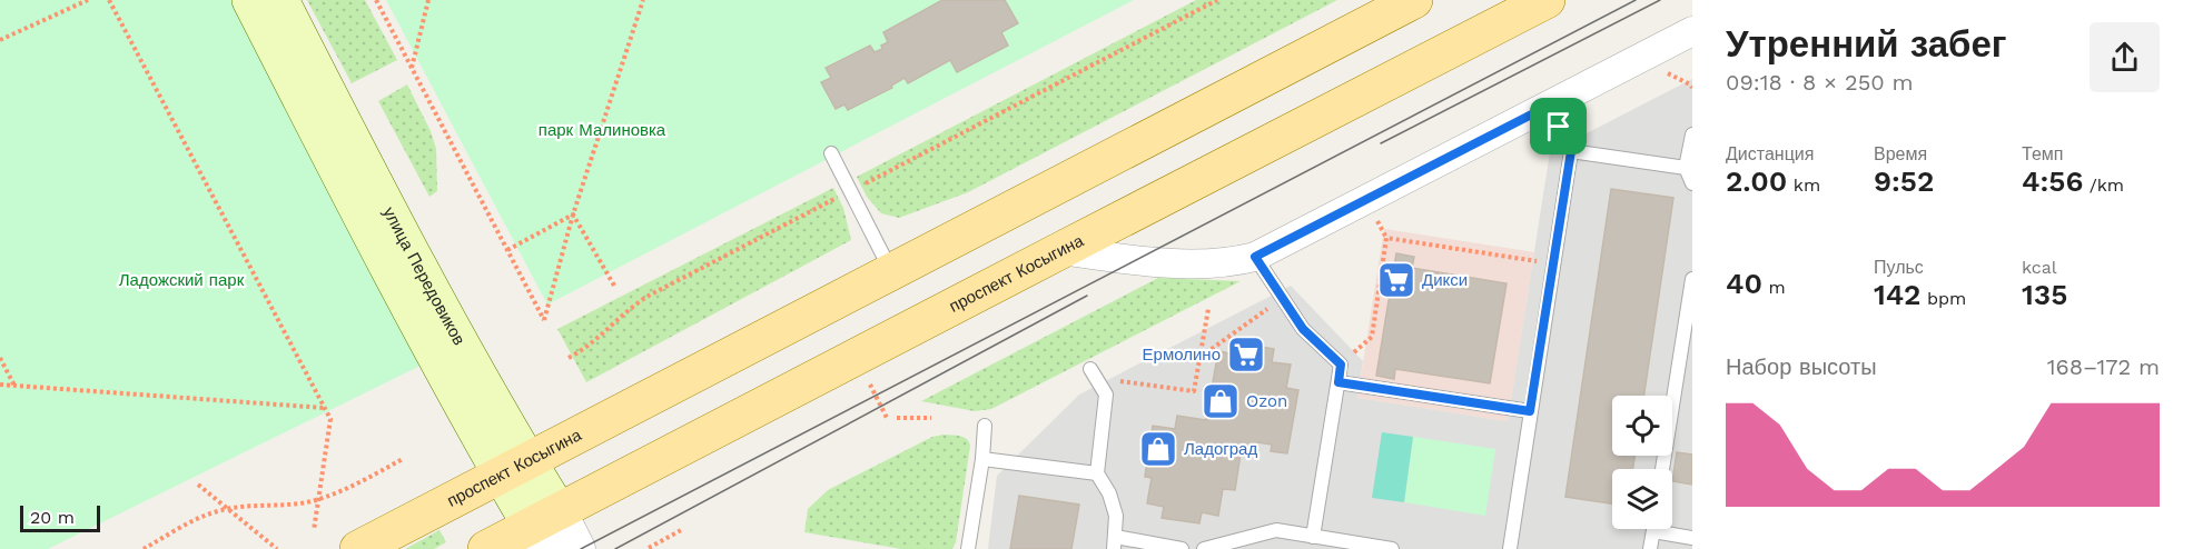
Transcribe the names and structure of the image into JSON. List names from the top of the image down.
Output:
{
  "streets": {
    "main road": ["проспект Косыгина", "улица Передовиков"]
  },
  "crossings": [
    ["проспект Косыгина", "улица Передовиков"]
  ],
  "parks": ["парк Малиновка", "Ладожский парк"],
  "places": {
    "supermarket": ["Дикси", "Ермолино"],
    "shop": ["Ozon", "Ладоград"]
  },
  "scale_bar": "20 m",
  "page": {
    "heading": ["Утренний забег", "09:18 · 8 × 250 m"],
    "stats": [
      ["Дистанция", "2.00 km"],
      ["Время", "9:52"],
      ["Темп", "4:56 /km"],
      ["40 m"],
      ["Пульс", "142 bpm"],
      ["kcal", "135"]
    ],
    "chart": ["Набор высоты", "168–172 m"],
    "scale": "20 m"
  }
}
